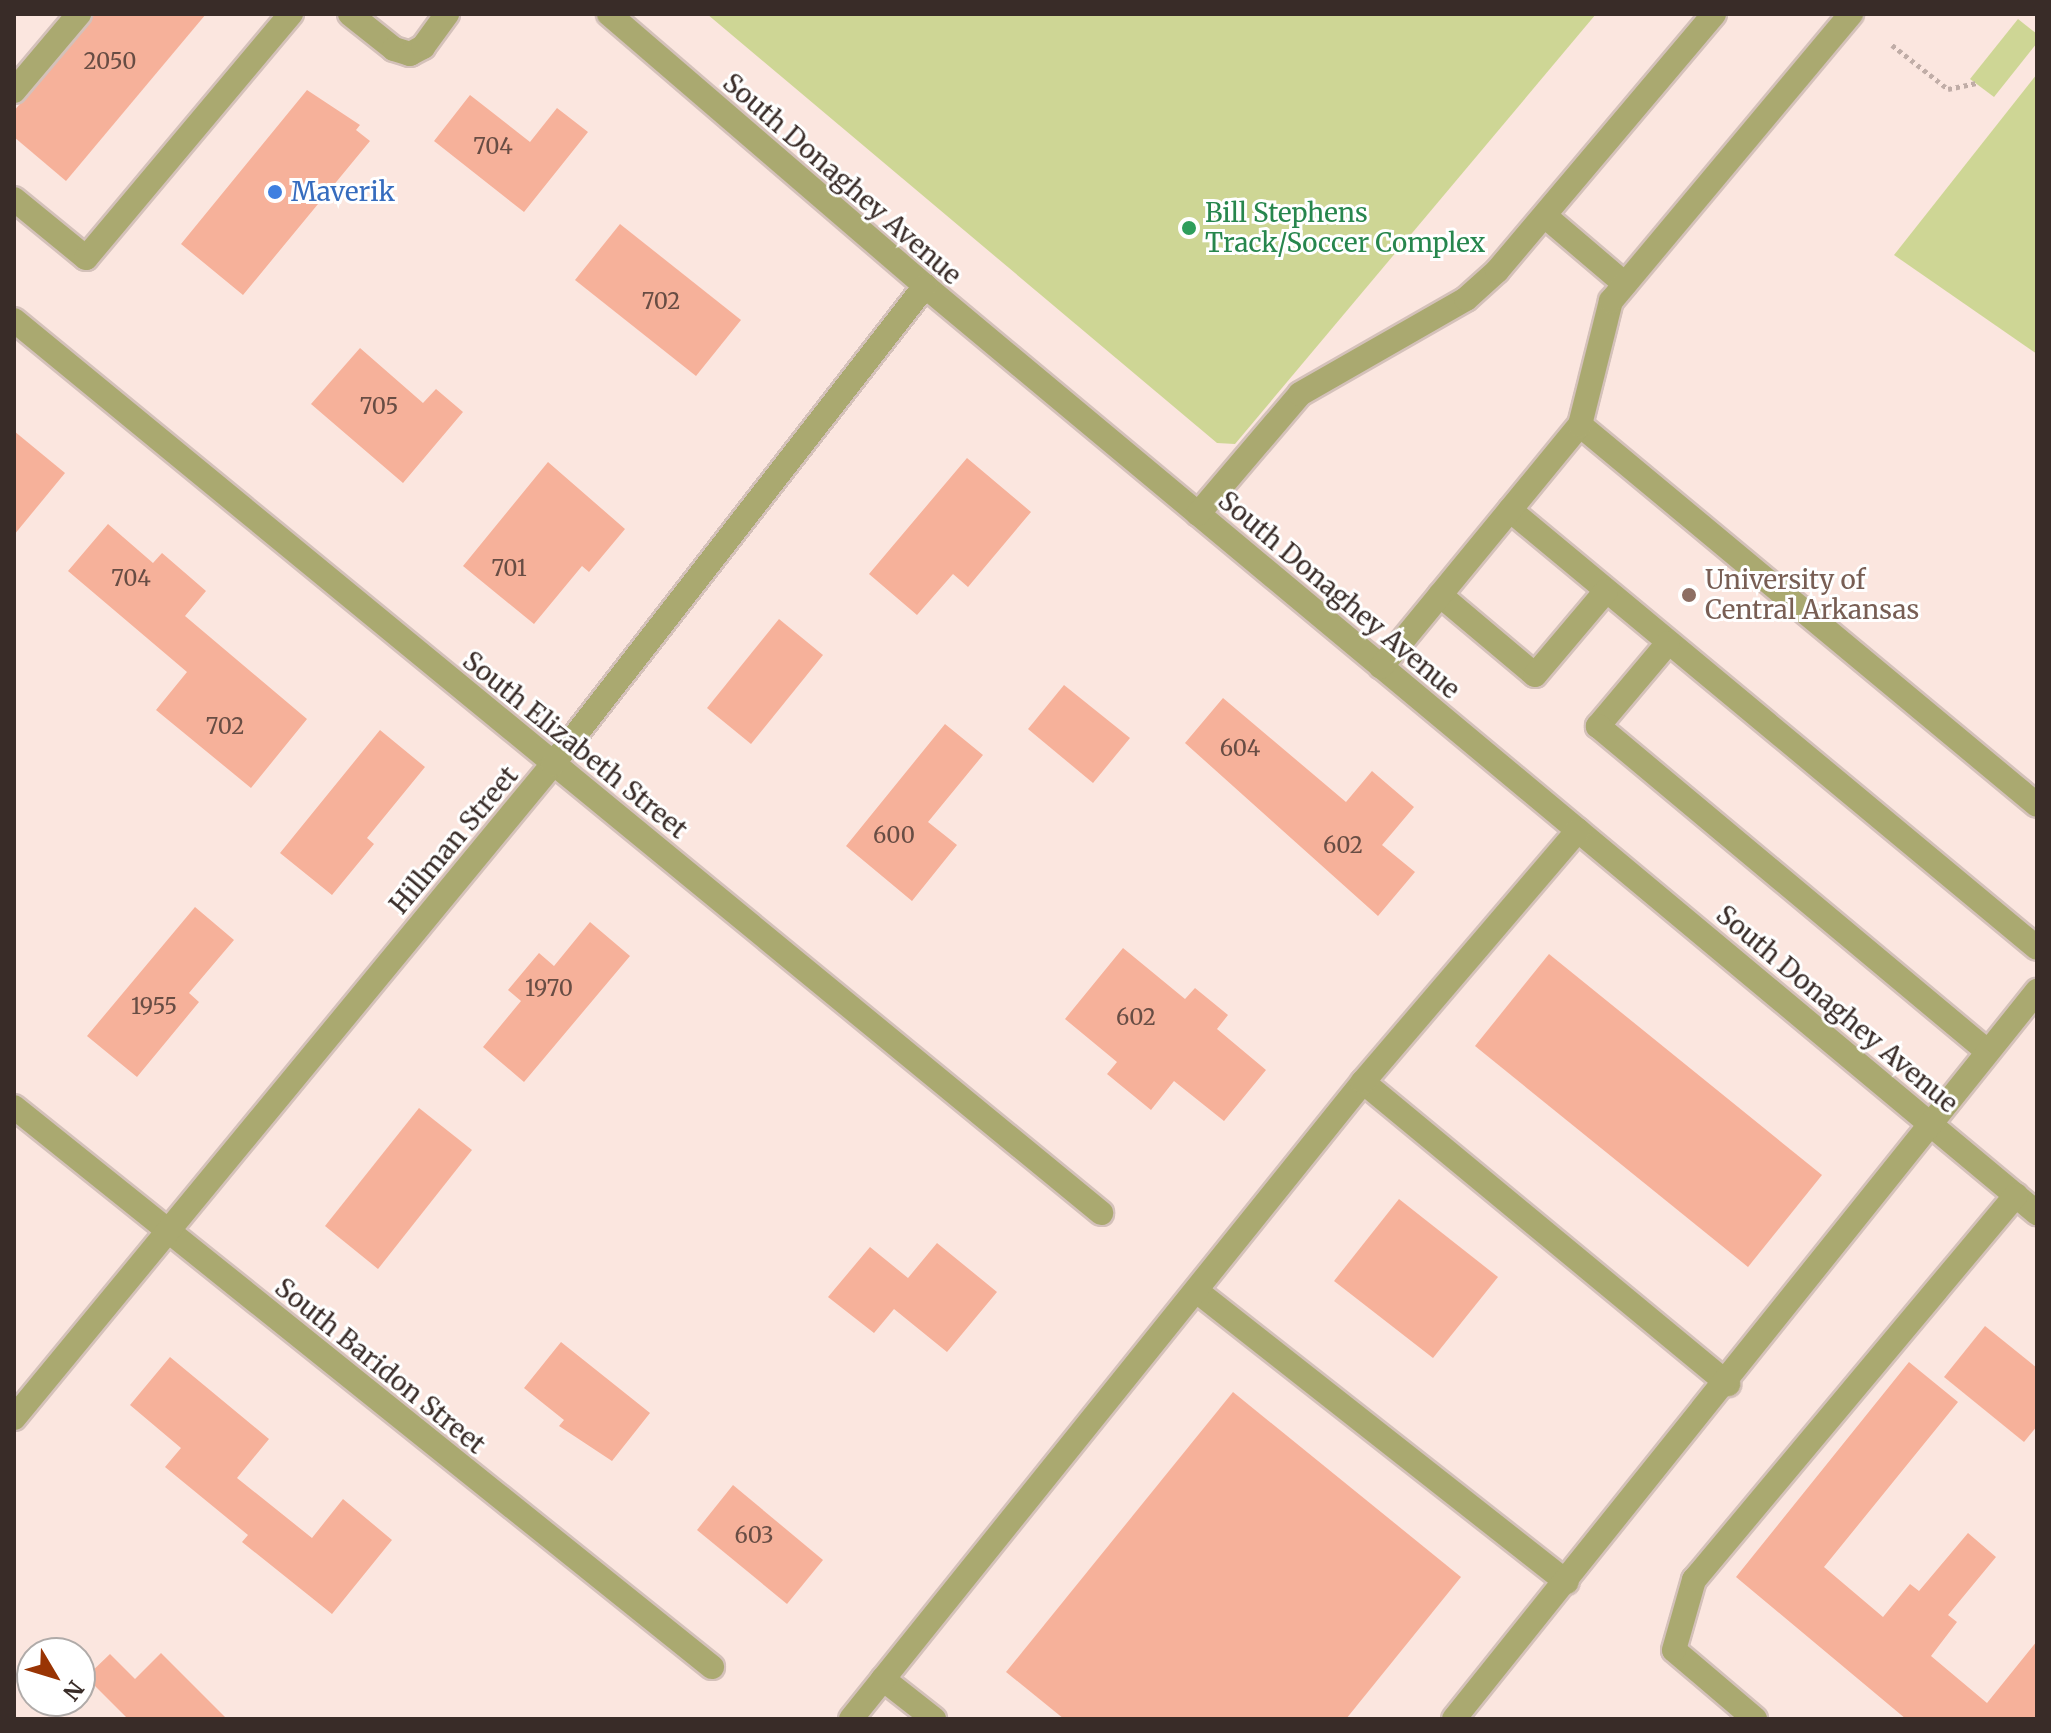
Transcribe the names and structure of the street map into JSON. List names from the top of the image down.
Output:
{
  "streets": {
    "street": [
      "South Donaghey Avenue",
      "South Elizabeth Street",
      "Hillman Street",
      "South Baridon Street"
    ]
  },
  "crossings": [
    ["South Donaghey Avenue", "Hillman Street"],
    ["South Elizabeth Street", "Hillman Street"],
    ["Hillman Street", "South Baridon Street"]
  ],
  "places": ["Maverik", "Bill Stephens Track/Soccer Complex", "University of Central Arkansas"],
  "house_numbers": [
    "2050",
    "704",
    "702",
    "705",
    "701",
    "704",
    "702",
    "604",
    "600",
    "602",
    "1970",
    "1955",
    "602",
    "603"
  ],
  "north": "bottom right"
}
